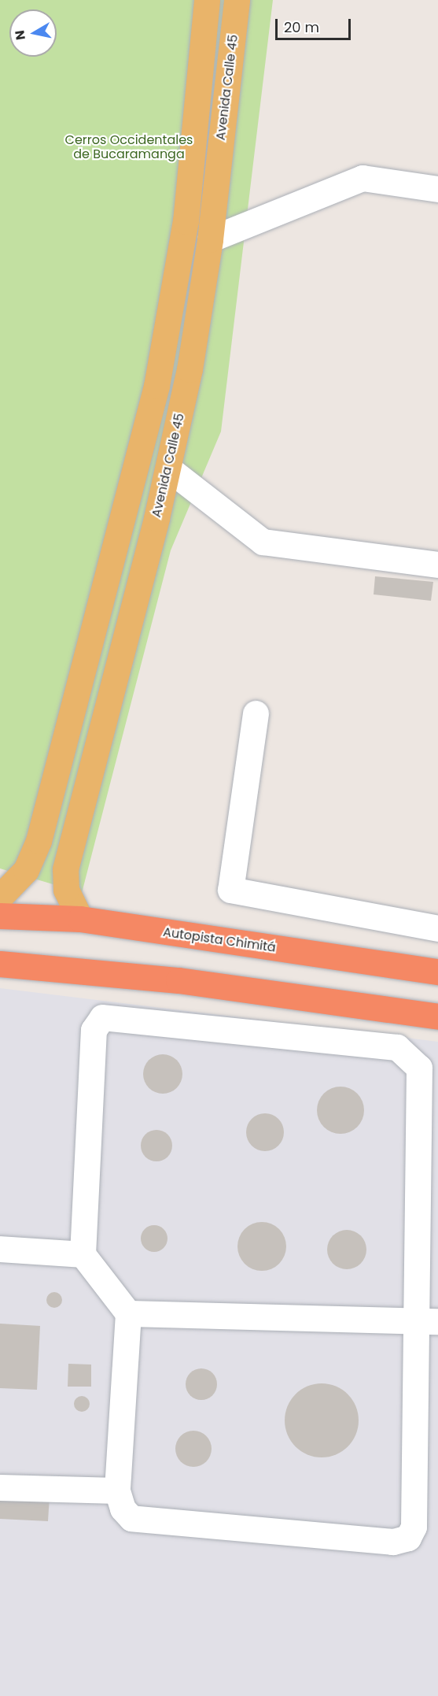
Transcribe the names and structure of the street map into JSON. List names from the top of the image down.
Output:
{
  "streets": {
    "highway": ["Autopista Chimitá"],
    "main road": ["Avenida Calle 45"]
  },
  "crossings": [
    ["Avenida Calle 45", "Autopista Chimitá"]
  ],
  "parks": ["Cerros Occidentales de Bucaramanga"],
  "scale_bar": "20 m",
  "north": "left"
}
